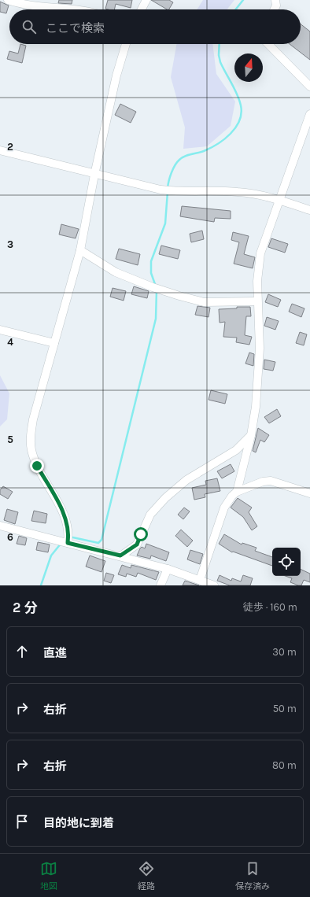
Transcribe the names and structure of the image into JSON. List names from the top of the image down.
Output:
{
  "north": "top",
  "page": {
    "search": "ここで検索",
    "heading": ["2 分", "徒歩 · 160 m"],
    "list": [
      ["直進", "30 m"],
      ["右折", "50 m"],
      ["右折", "80 m"],
      "目的地に到着"
    ],
    "nav": ["地図", "経路", "保存済み"]
  },
  "grid": {
    "rows": [
      "2",
      "3",
      "4",
      "5",
      "6"
    ]
  }
}
